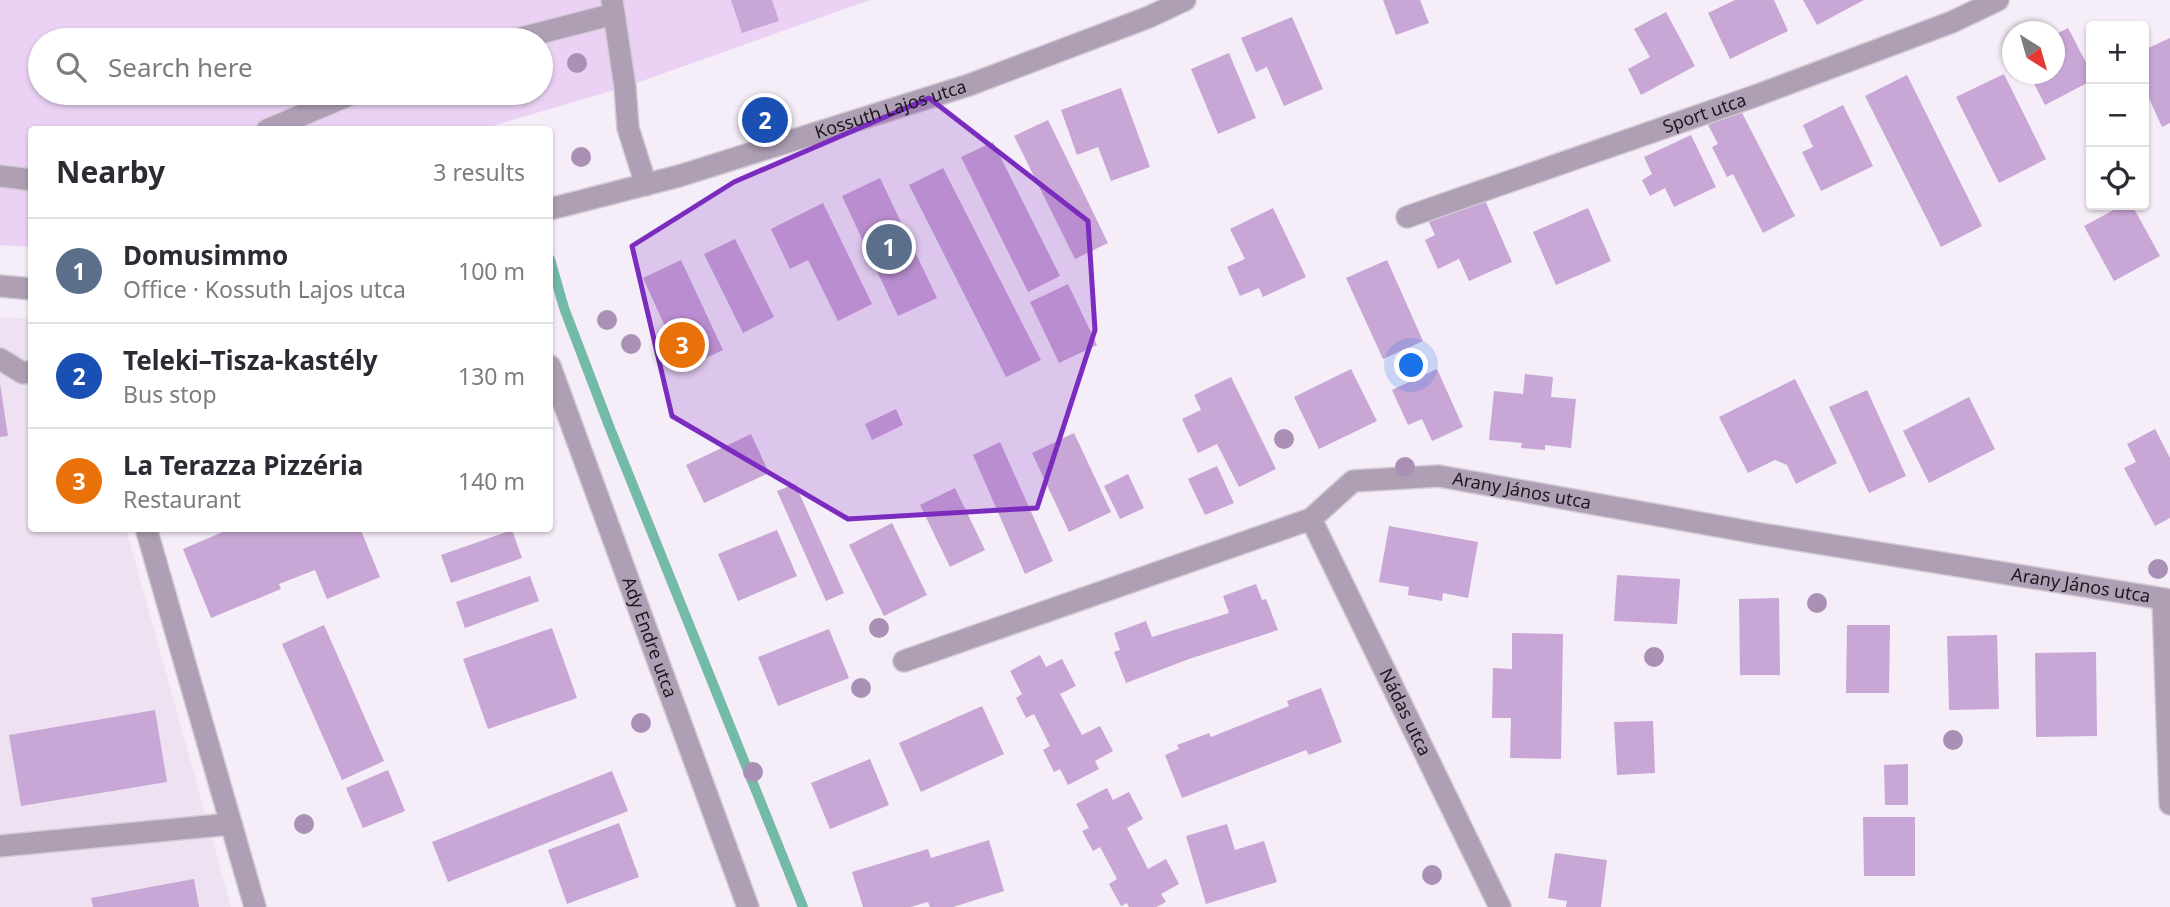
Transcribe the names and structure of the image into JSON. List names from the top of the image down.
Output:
{
  "streets": {
    "street": [
      "Kossuth Lajos utca",
      "Sport utca",
      "Arany János utca",
      "Ady Endre utca",
      "Nádas utca"
    ]
  },
  "crossings": [
    ["Arany János utca", "Nádas utca"]
  ],
  "north": "bottom right",
  "page": {
    "map_buttons": ["+", "−"],
    "search": "Search here",
    "pins": ["2", "1", "3"],
    "heading": ["Nearby", "3 results"],
    "list": [
      {
        "mark": "1",
        "name": "Domusimmo",
        "note": "Office · Kossuth Lajos utca",
        "value": "100 m"
      },
      {
        "mark": "2",
        "name": "Teleki–Tisza-kastély",
        "note": "Bus stop",
        "value": "130 m"
      },
      {
        "mark": "3",
        "name": "La Terazza Pizzéria",
        "note": "Restaurant",
        "value": "140 m"
      }
    ]
  }
}
